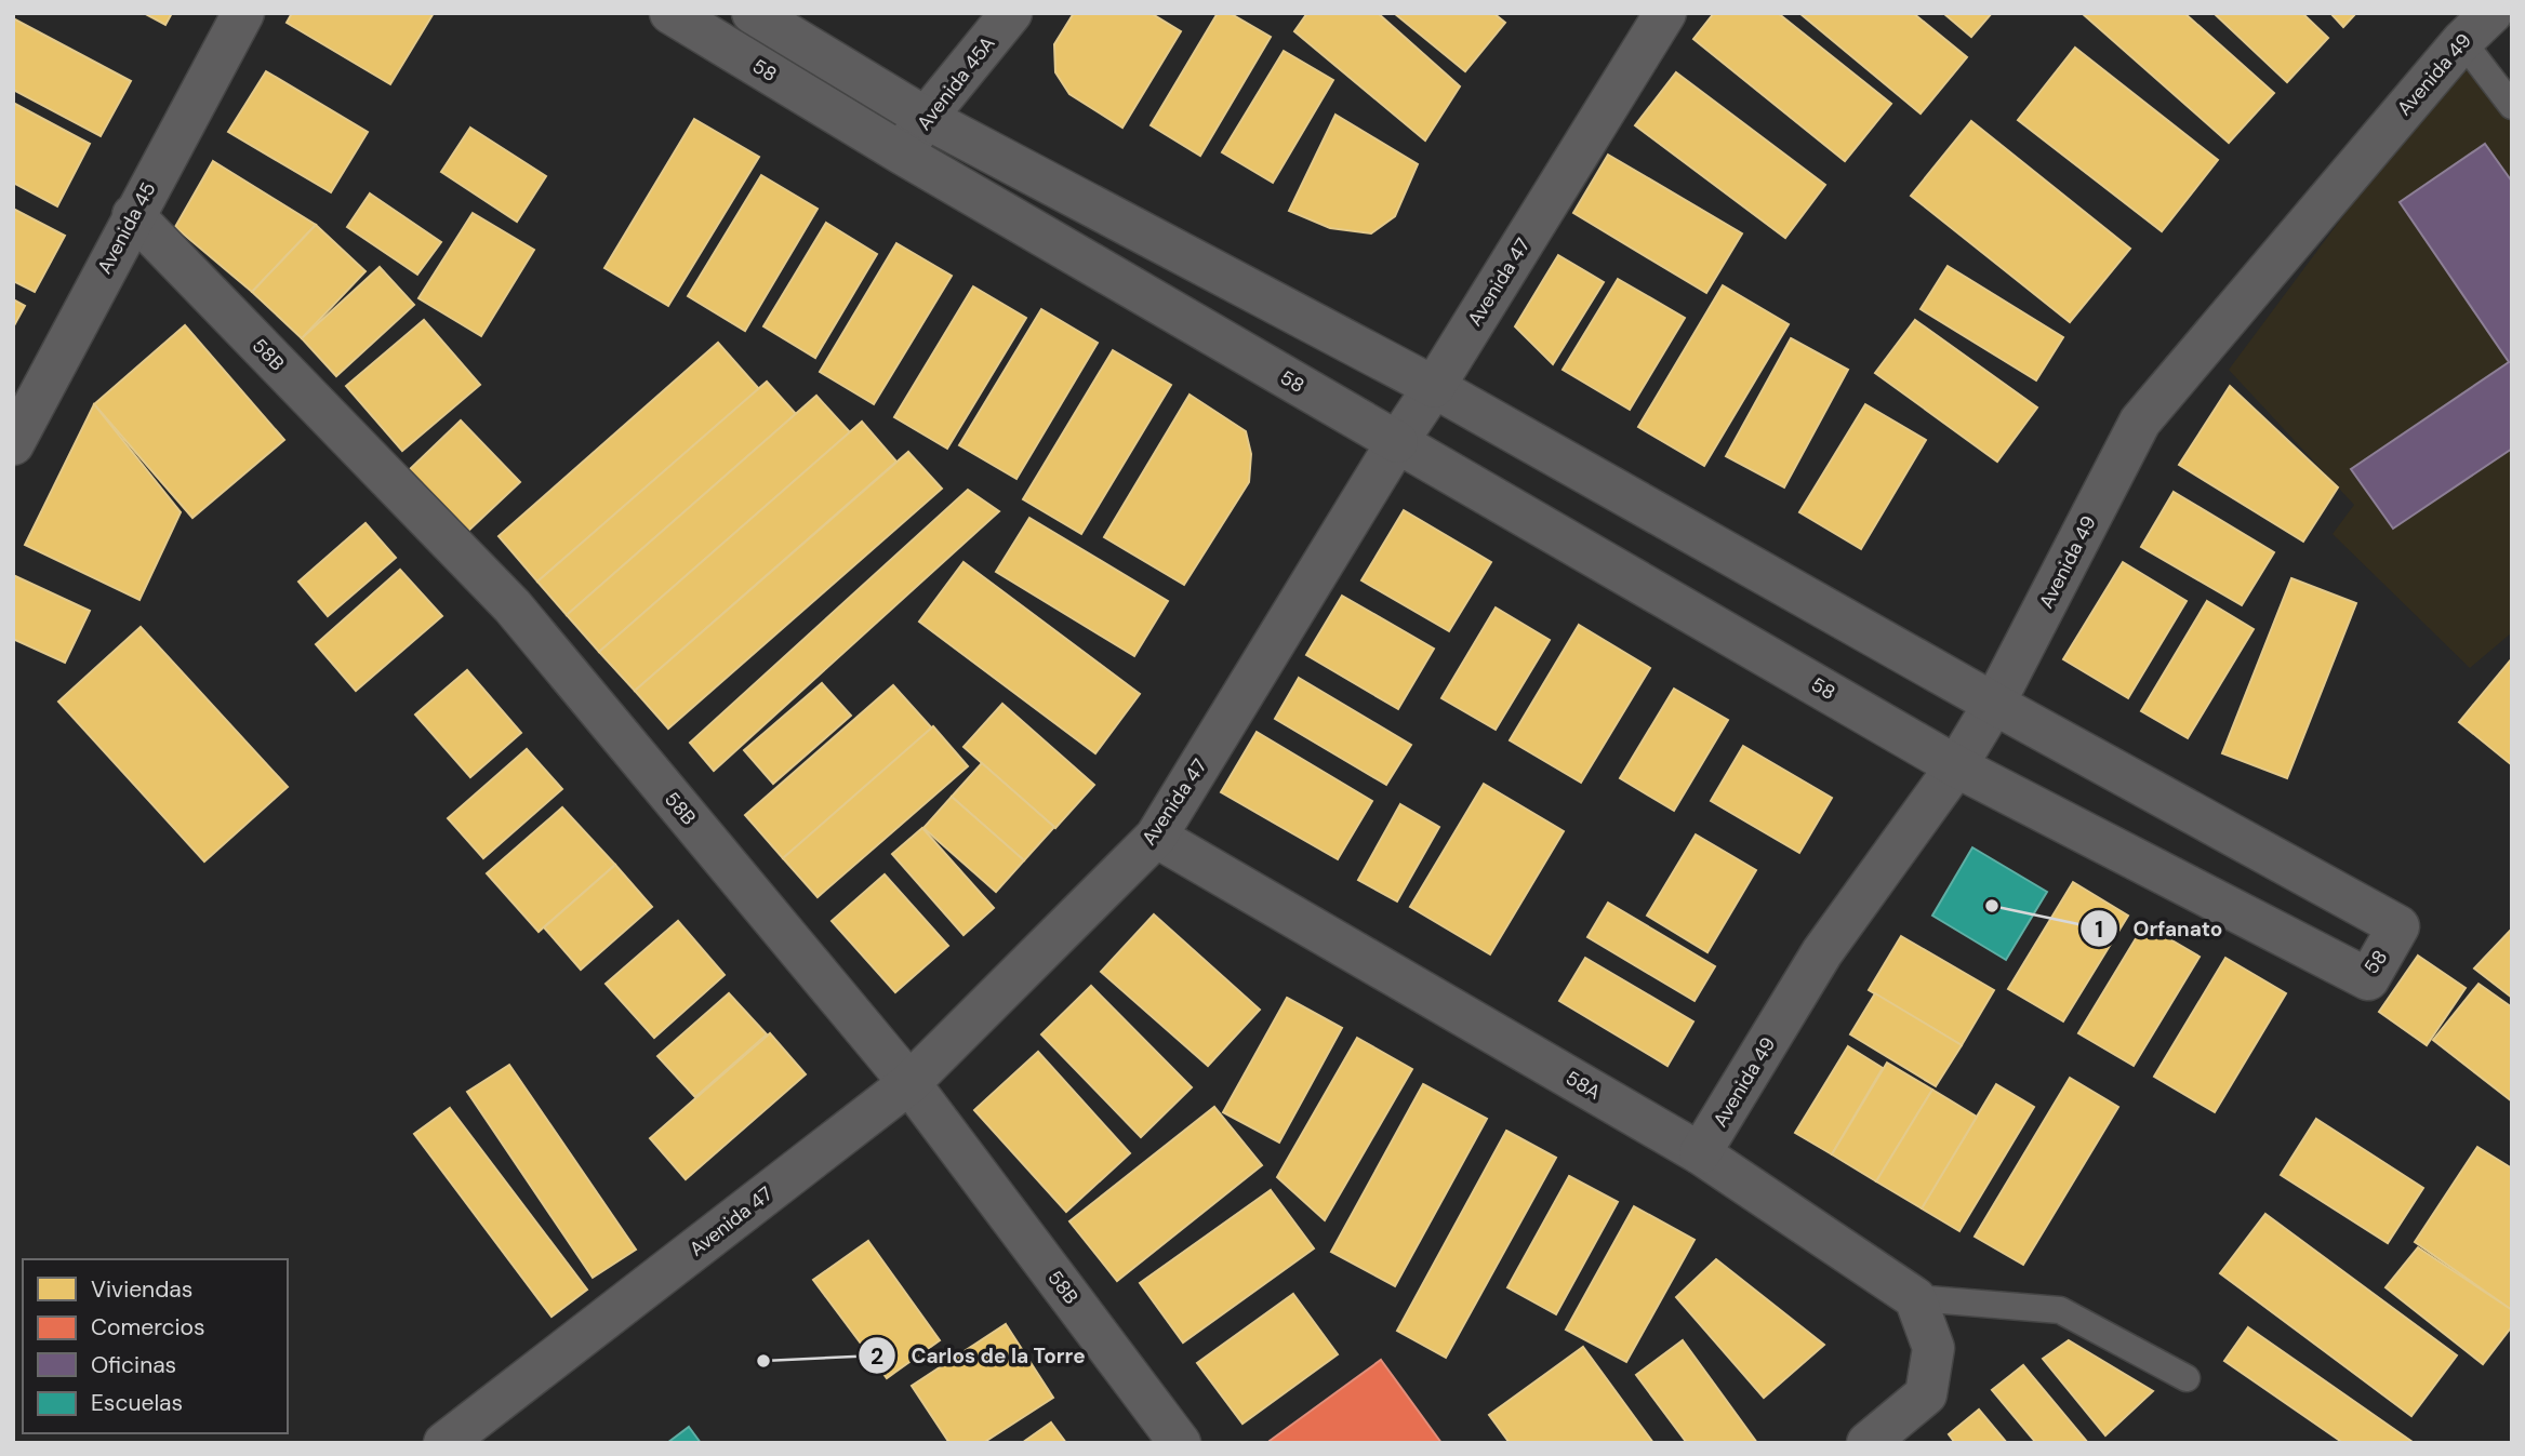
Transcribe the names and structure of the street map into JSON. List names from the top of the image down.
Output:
{
  "streets": {
    "street": [
      "58",
      "Avenida 49",
      "Avenida 45A",
      "Avenida 45",
      "Avenida 47",
      "58B",
      "58A"
    ]
  },
  "crossings": [
    ["58", "Avenida 49"],
    ["58", "Avenida 45A"],
    ["58", "Avenida 47"],
    ["Avenida 49", "58A"],
    ["Avenida 45", "58B"],
    ["Avenida 47", "58B"],
    ["Avenida 47", "58A"]
  ],
  "places": ["Orfanato", "Carlos de la Torre"],
  "legend": [
    "Viviendas",
    "Comercios",
    "Oficinas",
    "Escuelas"
  ]
}
